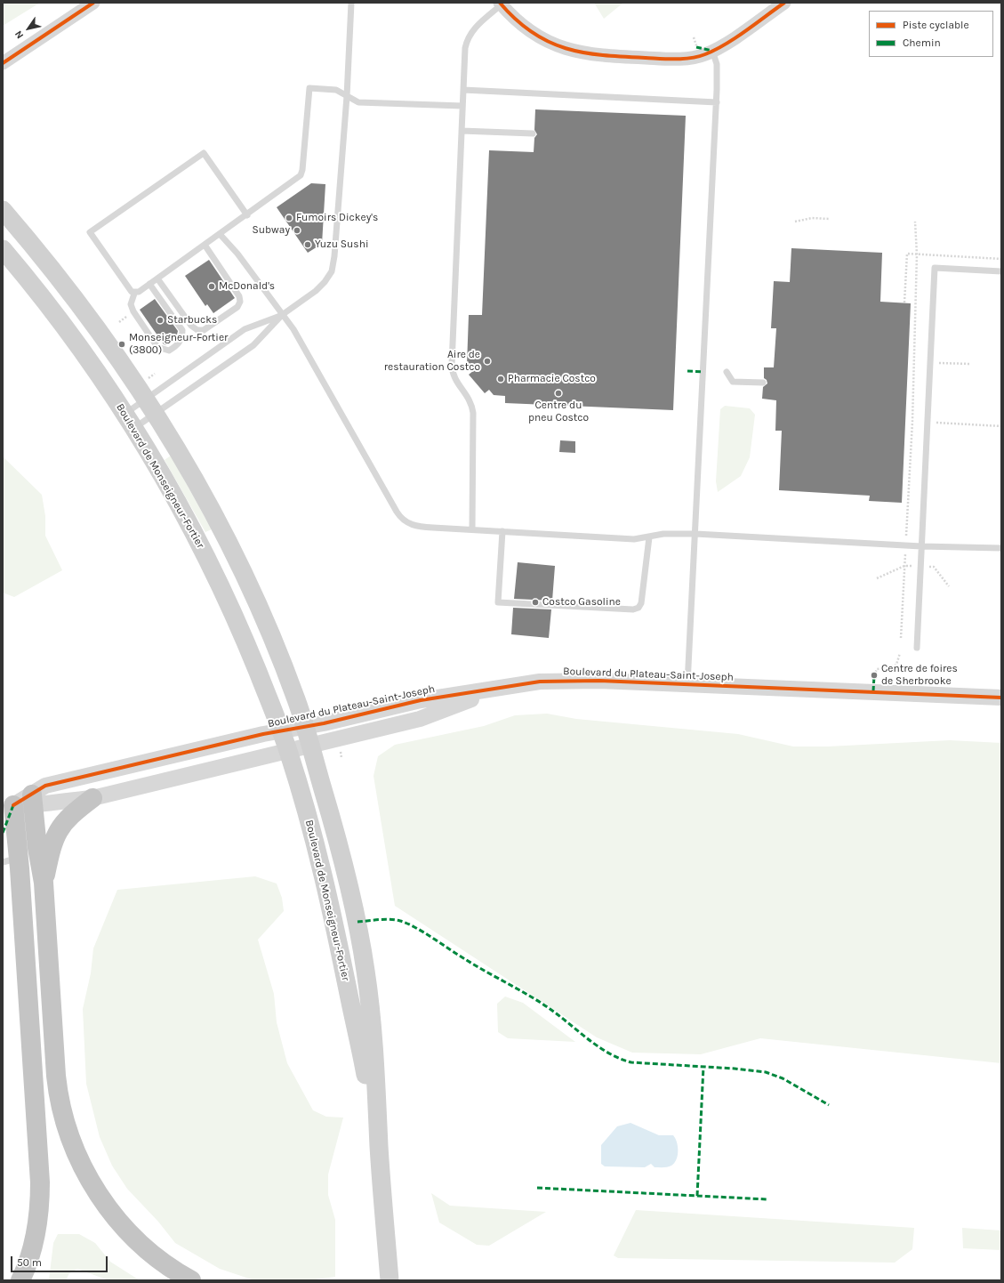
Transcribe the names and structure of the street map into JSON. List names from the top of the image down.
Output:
{
  "streets": {
    "main road": ["Boulevard de Monseigneur-Fortier"],
    "street": ["Boulevard du Plateau-Saint-Joseph"]
  },
  "crossings": [
    ["Boulevard de Monseigneur-Fortier", "Boulevard du Plateau-Saint-Joseph"]
  ],
  "places": [
    "Fumoirs Dickey's",
    "Subway",
    "Yuzu Sushi",
    "McDonald's",
    "Starbucks",
    "Monseigneur-Fortier (3800)",
    "Aire de restauration Costco",
    "Pharmacie Costco",
    "Centre du pneu Costco",
    "Costco Gasoline",
    "Centre de foires de Sherbrooke"
  ],
  "legend": ["Piste cyclable", "Chemin"],
  "scale_bar": "50 m",
  "north": "bottom left"
}
